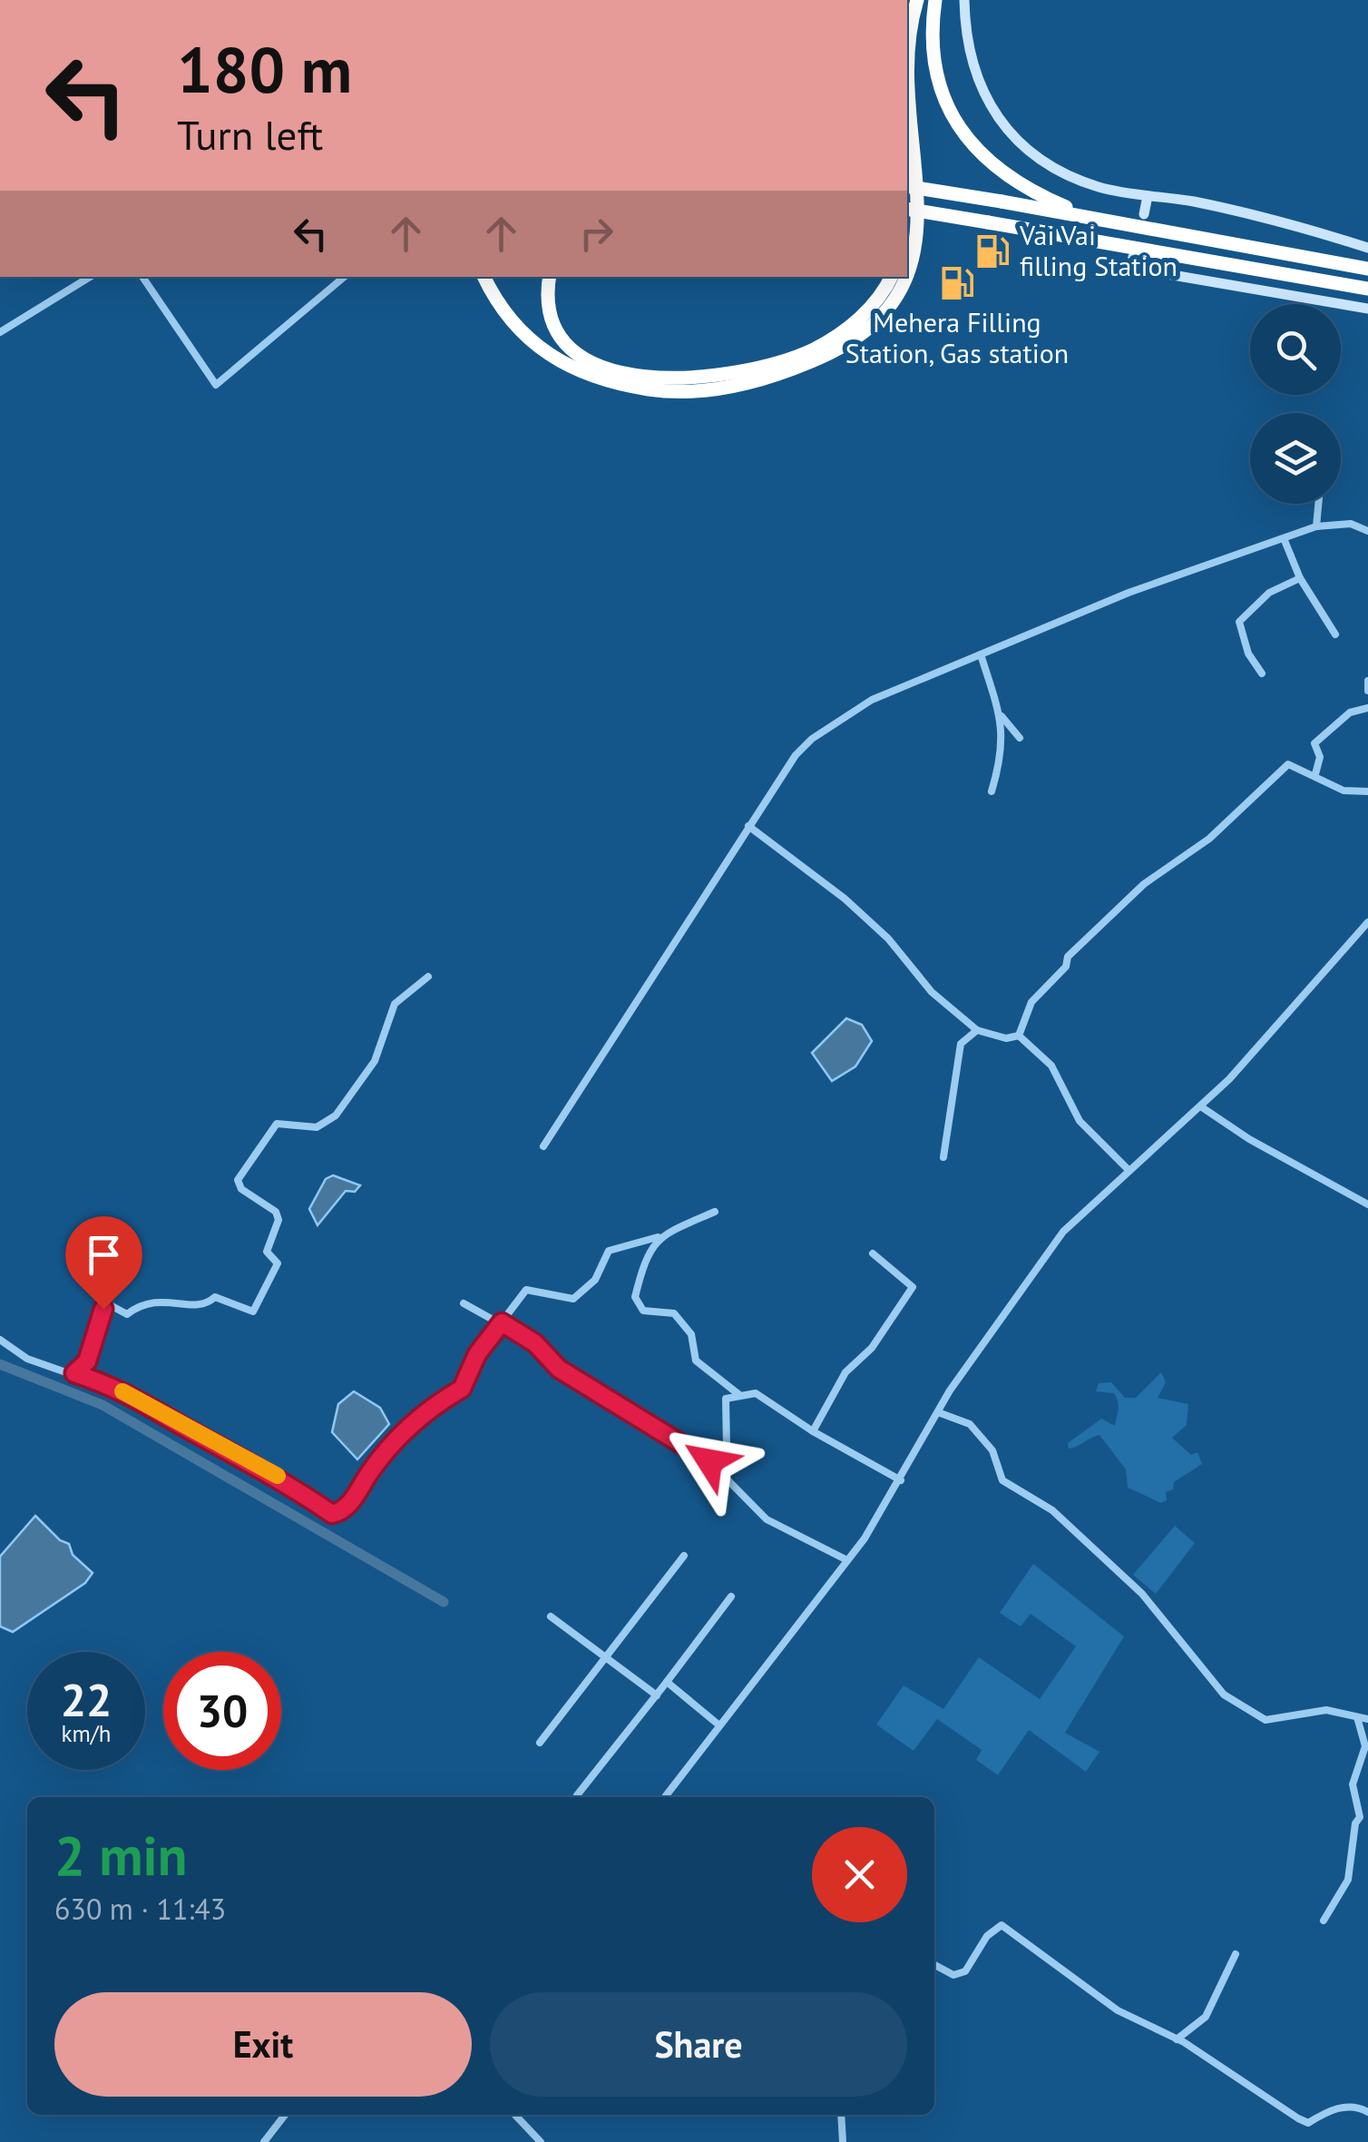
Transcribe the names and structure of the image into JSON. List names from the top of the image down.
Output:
{
  "places": {
    "fuel station": ["Vai Vai filling Station", "Mehera Filling Station, Gas station"]
  },
  "page": {
    "turn": ["180 m", "Turn left"],
    "speed": "22 km/h",
    "limit": "30",
    "heading": ["2 min", "630 m · 11:43"],
    "buttons": ["Exit", "Share"]
  }
}
